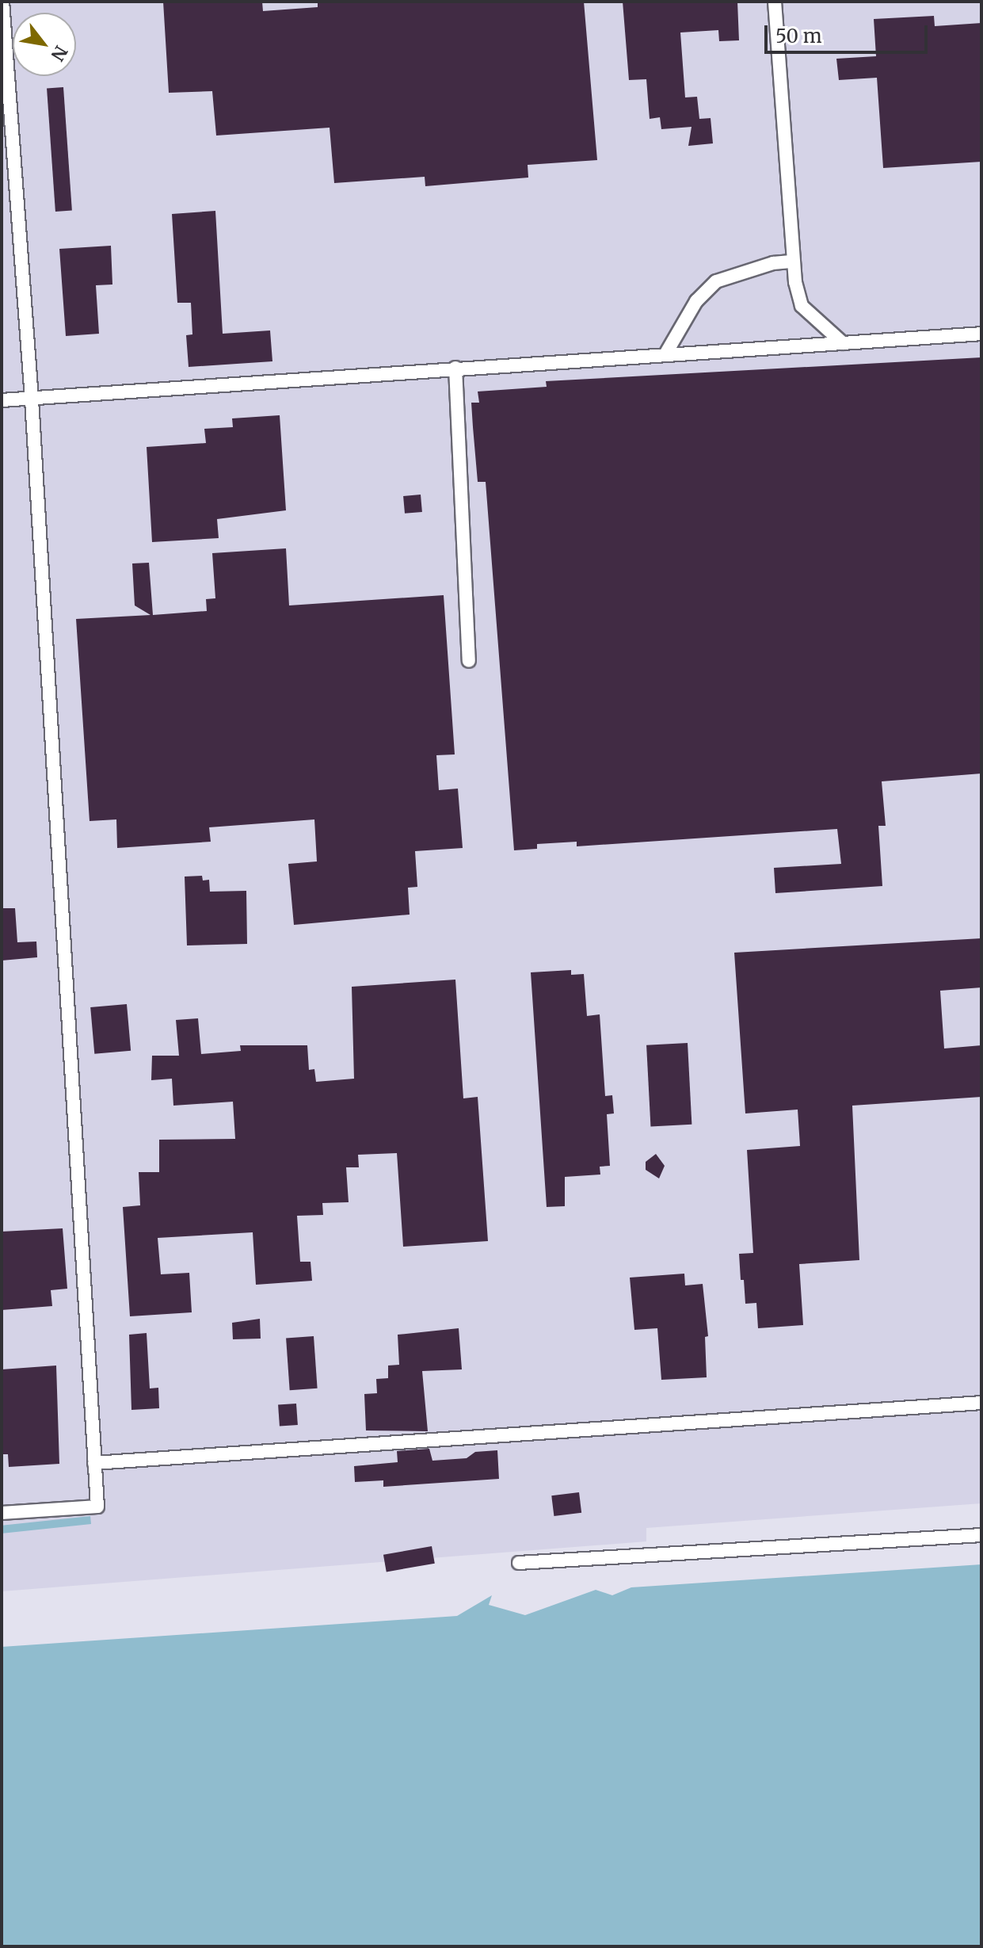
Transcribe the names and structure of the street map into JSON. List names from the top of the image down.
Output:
{
  "scale_bar": "50 m",
  "north": "bottom right"
}
